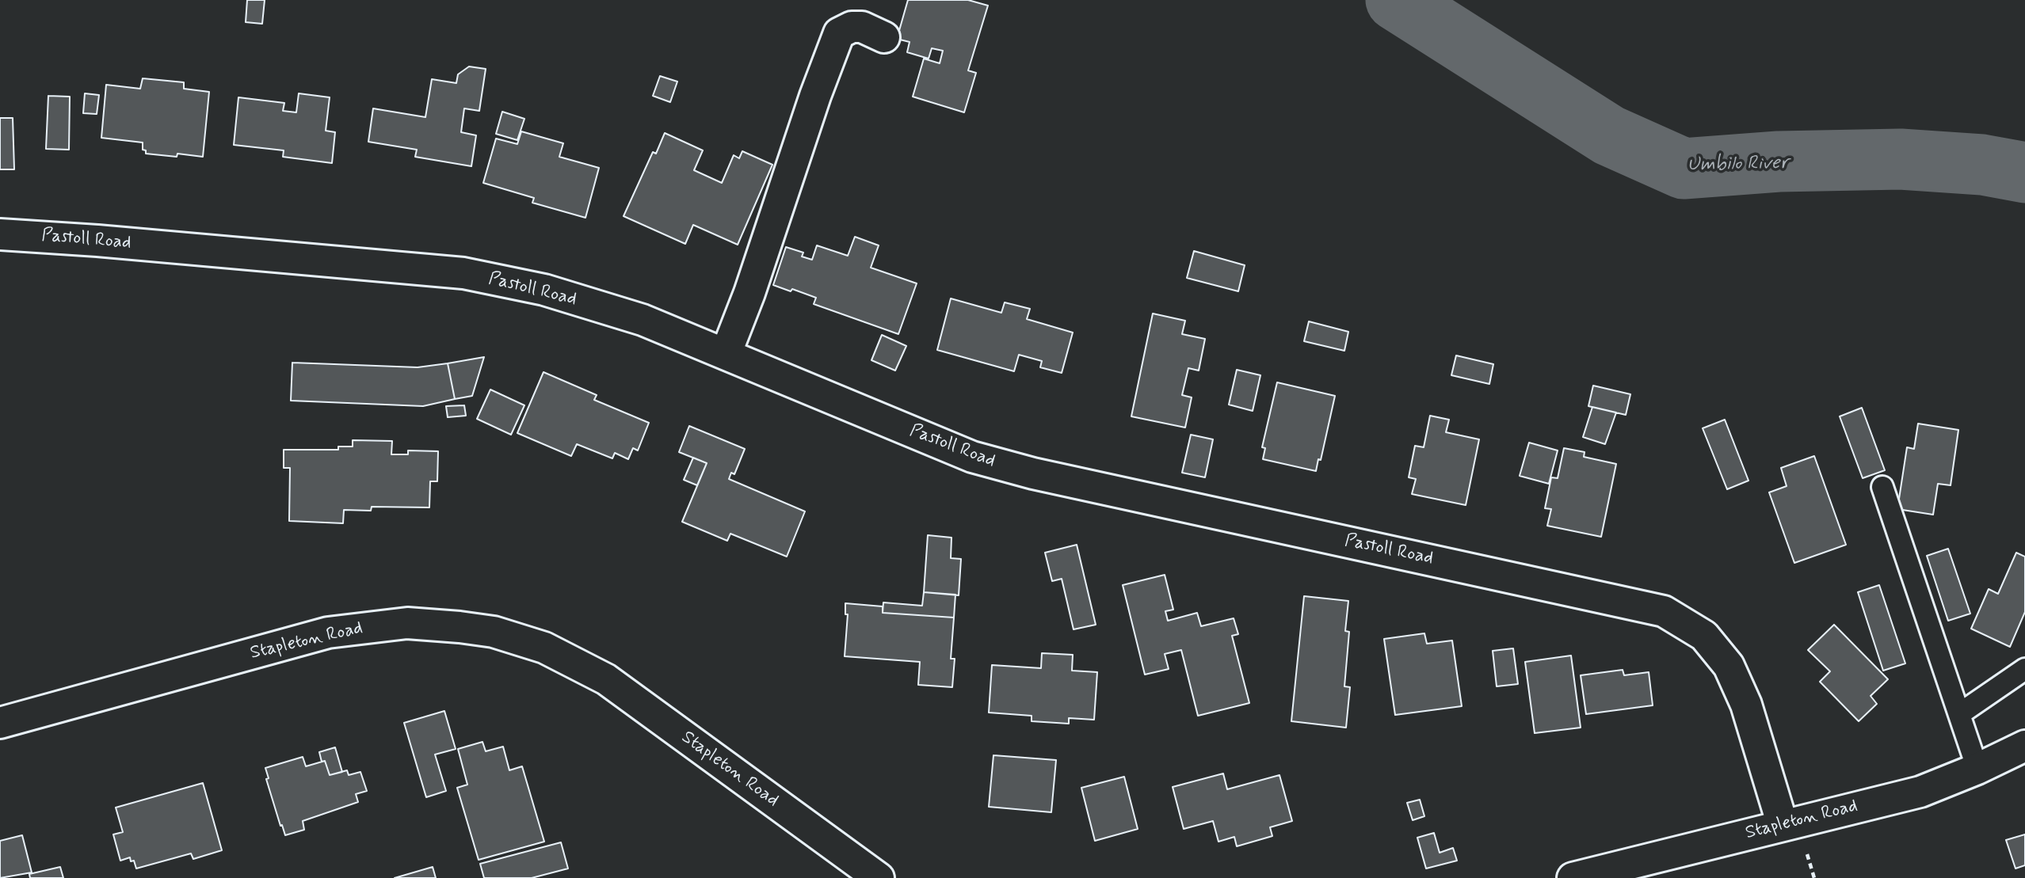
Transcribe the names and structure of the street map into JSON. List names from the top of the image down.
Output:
{
  "streets": {
    "street": ["Pastoll Road", "Stapleton Road"]
  },
  "crossings": [
    ["Pastoll Road", "Stapleton Road"]
  ],
  "water": ["Umbilo River"]
}
